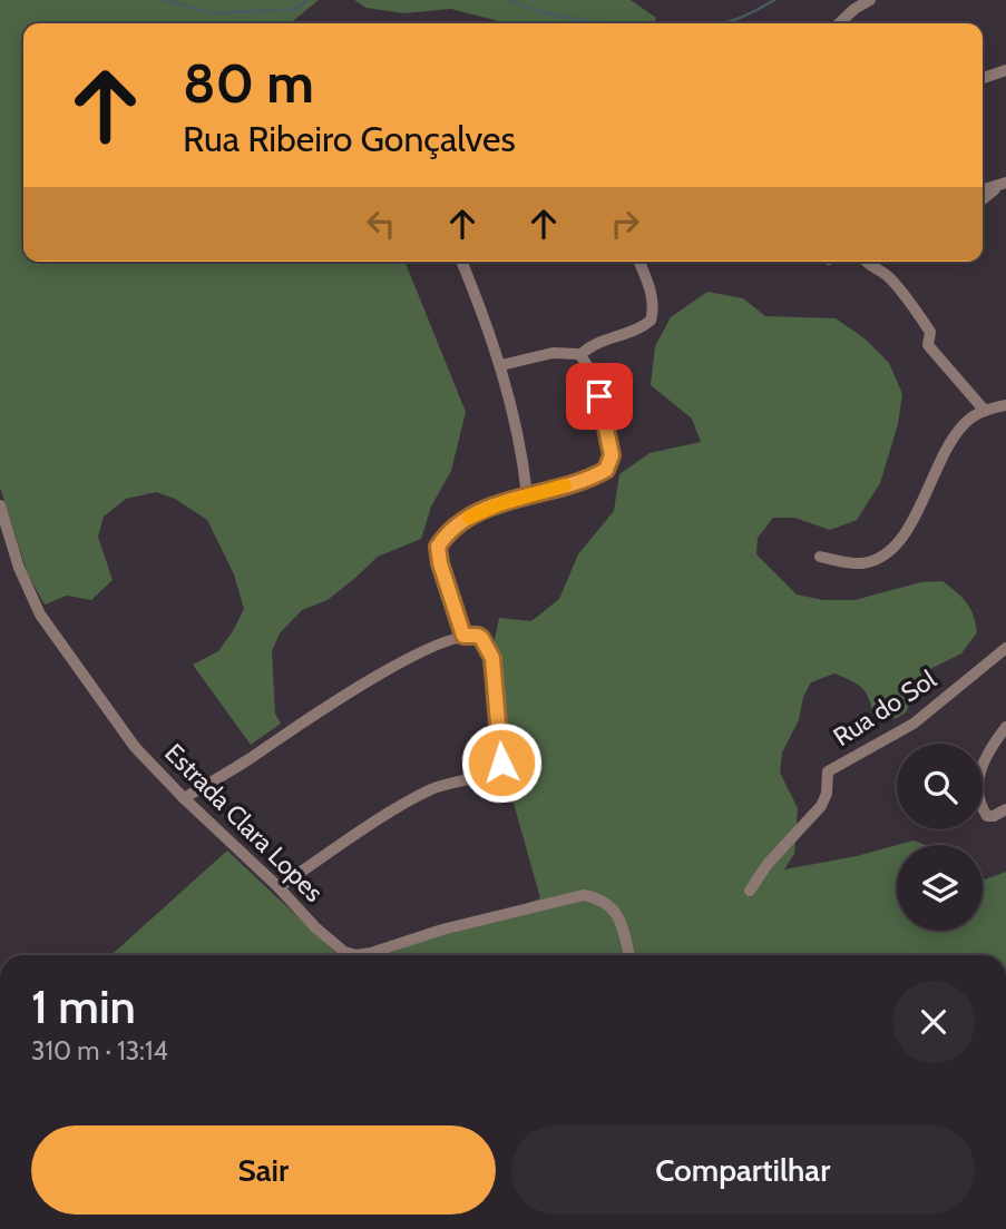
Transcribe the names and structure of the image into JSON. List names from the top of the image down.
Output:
{
  "streets": {
    "street": ["Rua do Sol", "Estrada Clara Lopes"]
  },
  "page": {
    "turn": ["80 m", "Rua Ribeiro Gonçalves"],
    "heading": ["1 min", "310 m · 13:14"],
    "buttons": ["Sair", "Compartilhar"]
  }
}
